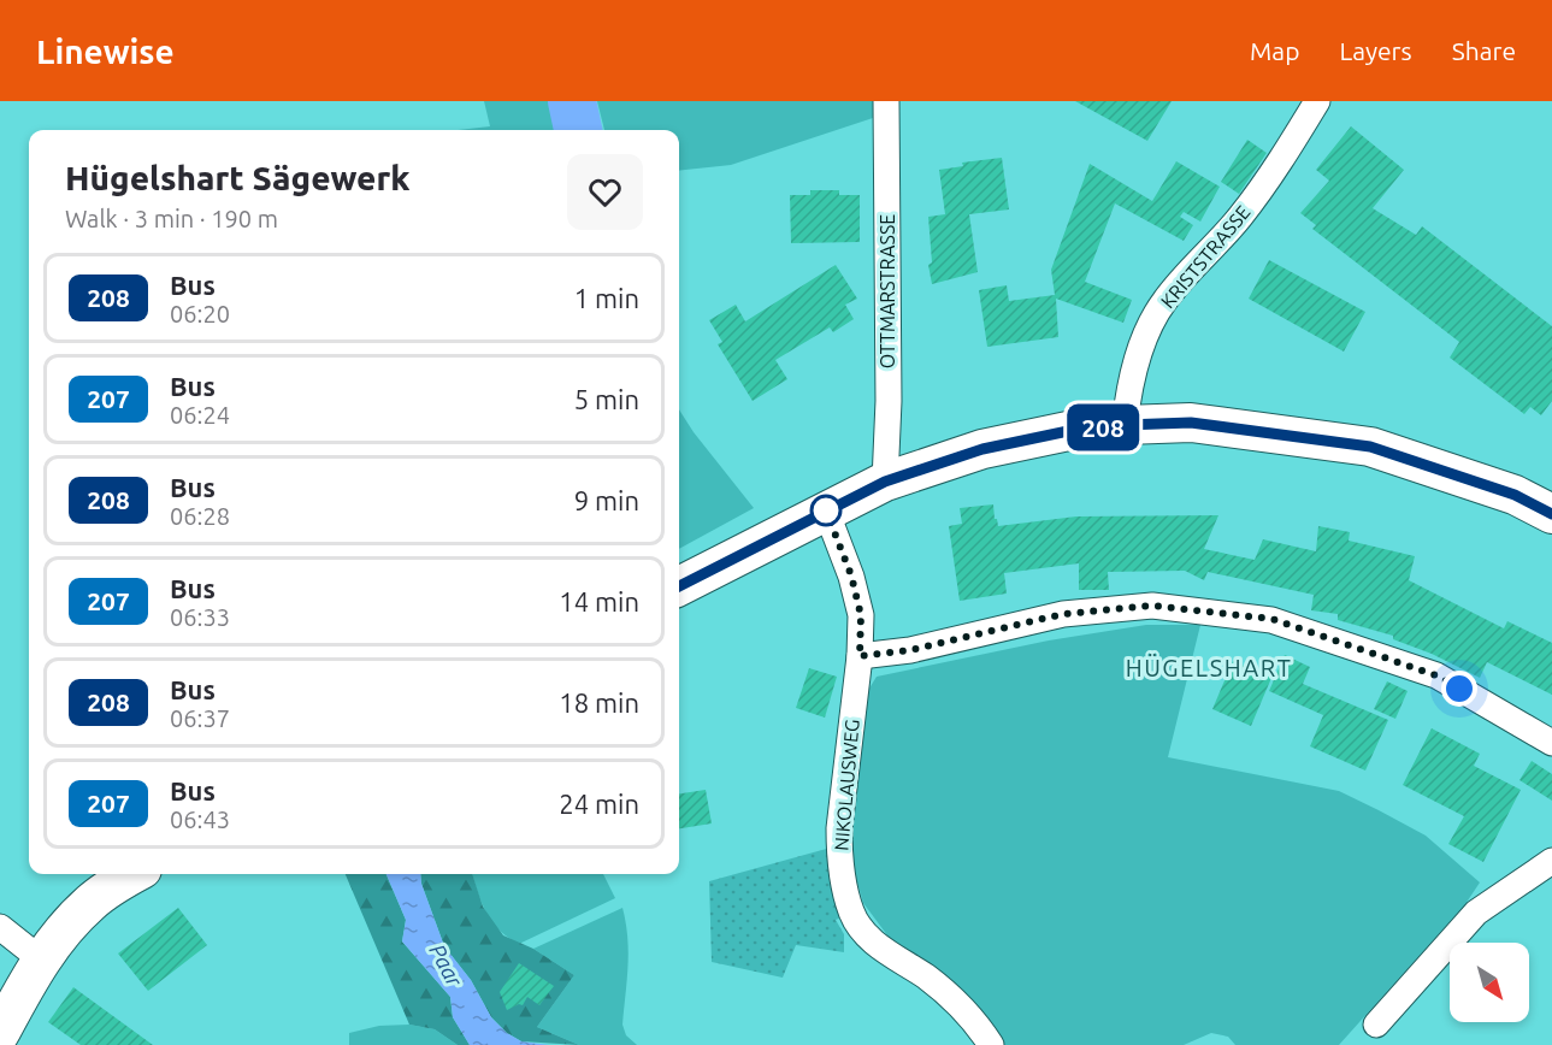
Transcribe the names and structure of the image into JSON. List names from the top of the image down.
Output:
{
  "streets": {
    "street": ["KRISTSTRASSE", "OTTMARSTRASSE", "NIKOLAUSWEG"]
  },
  "districts": ["HÜGELSHART"],
  "water": ["Paar"],
  "lines": ["bus line 208"],
  "north": "bottom right",
  "page": {
    "header": "Linewise",
    "nav": ["Map", "Layers", "Share"],
    "on_map": "208",
    "heading": ["Hügelshart Sägewerk", "Walk · 3 min · 190 m"],
    "list": [
      {
        "mark": "208",
        "name": "Bus",
        "note": "06:20",
        "value": "1 min"
      },
      {
        "mark": "207",
        "name": "Bus",
        "note": "06:24",
        "value": "5 min"
      },
      {
        "mark": "208",
        "name": "Bus",
        "note": "06:28",
        "value": "9 min"
      },
      {
        "mark": "207",
        "name": "Bus",
        "note": "06:33",
        "value": "14 min"
      },
      {
        "mark": "208",
        "name": "Bus",
        "note": "06:37",
        "value": "18 min"
      },
      {
        "mark": "207",
        "name": "Bus",
        "note": "06:43",
        "value": "24 min"
      }
    ]
  }
}
